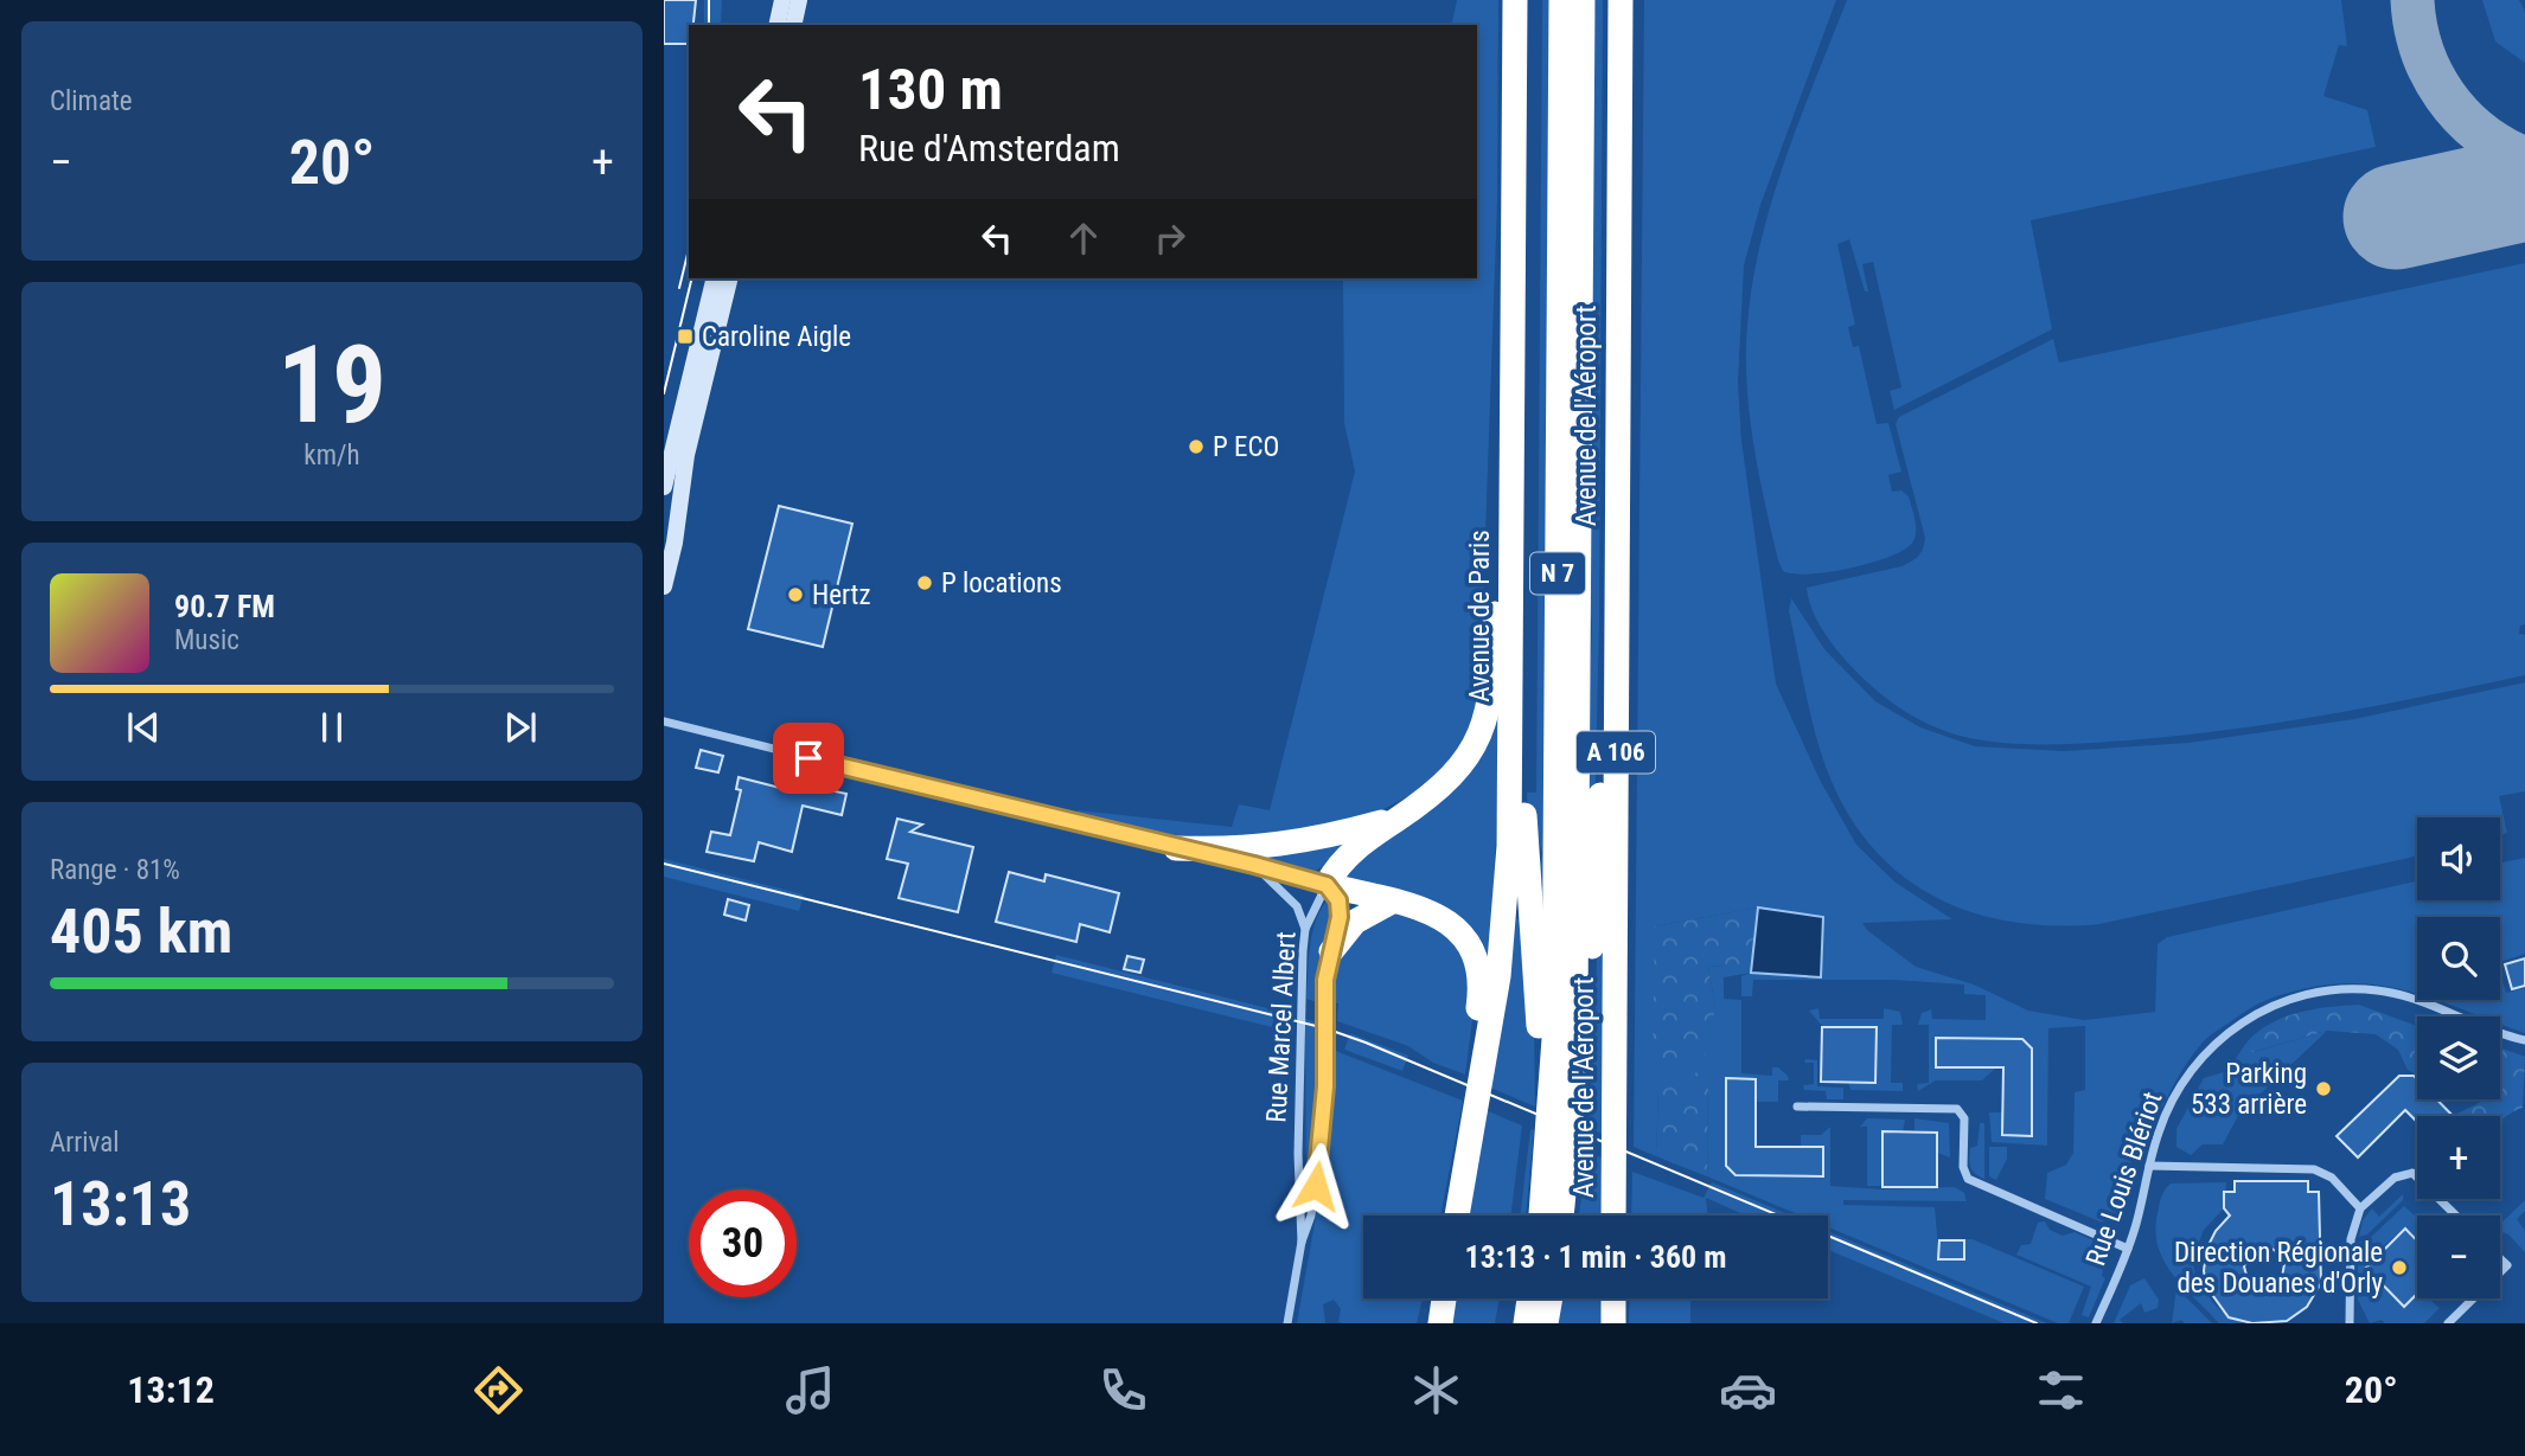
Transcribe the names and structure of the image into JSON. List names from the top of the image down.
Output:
{
  "streets": {
    "highway": [
      "Avenue de l'Aéroport",
      "N 7",
      "Avenue de Paris",
      "A 106"
    ],
    "street": ["Rue Marcel Albert", "Rue Louis Blériot"]
  },
  "places": {
    "transit": ["Caroline Aigle"],
    "other": [
      "P ECO",
      "P locations",
      "Hertz",
      "Parking 533 arrière",
      "Direction Régionale des Douanes d'Orly"
    ]
  },
  "page": {
    "tile": [
      "Climate",
      ["19", "km/h"],
      ["Range · 81%", "405 km"],
      ["Arrival", "13:13"]
    ],
    "turn": ["130 m", "Rue d'Amsterdam"],
    "heat": ["−", "20°", "+"],
    "song": ["90.7 FM", "Music"],
    "map_buttons": ["+", "−"],
    "limit": "30",
    "trip": "13:13 · 1 min · 360 m",
    "tabs": ["13:12", "20°"]
  }
}
